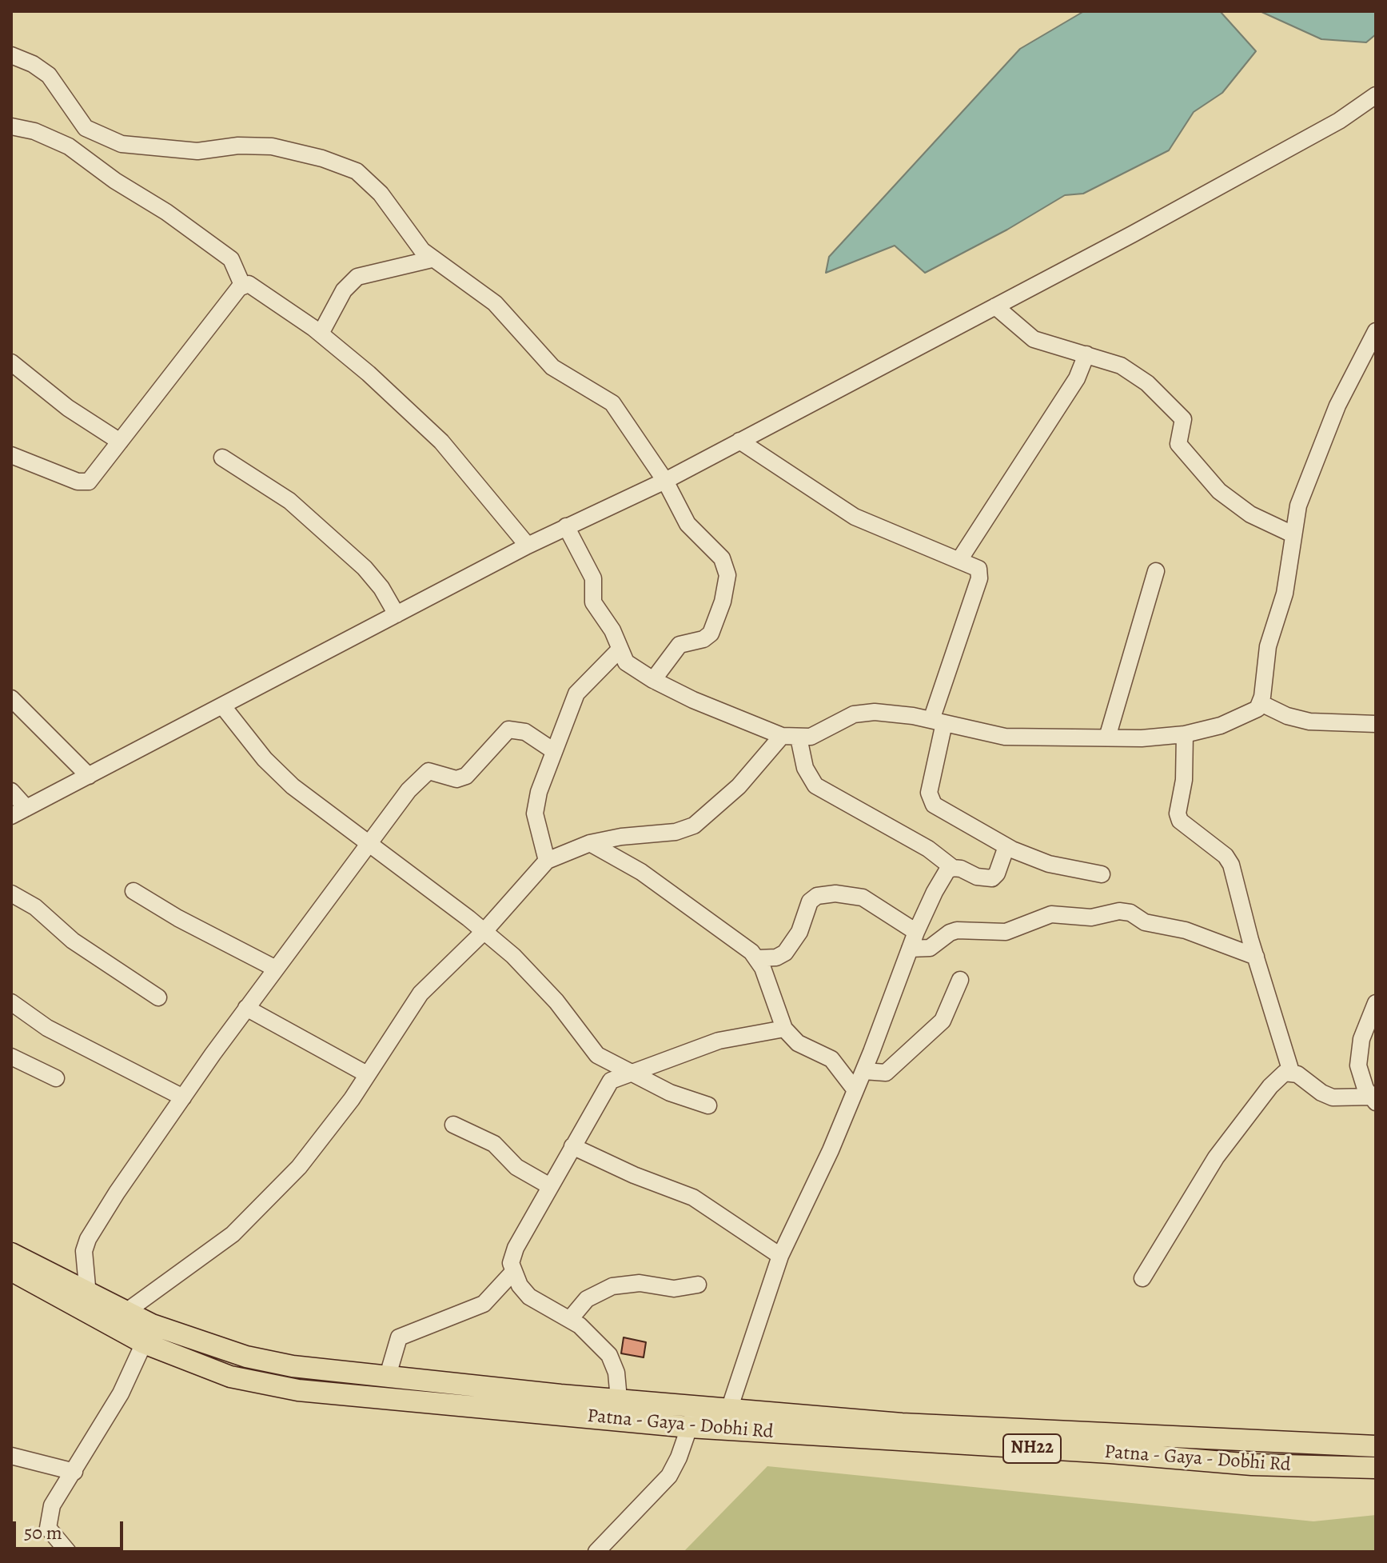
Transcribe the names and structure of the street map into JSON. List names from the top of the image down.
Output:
{
  "streets": {
    "main road": ["Patna - Gaya - Dobhi Rd", "NH22"]
  },
  "scale_bar": "50 m"
}
